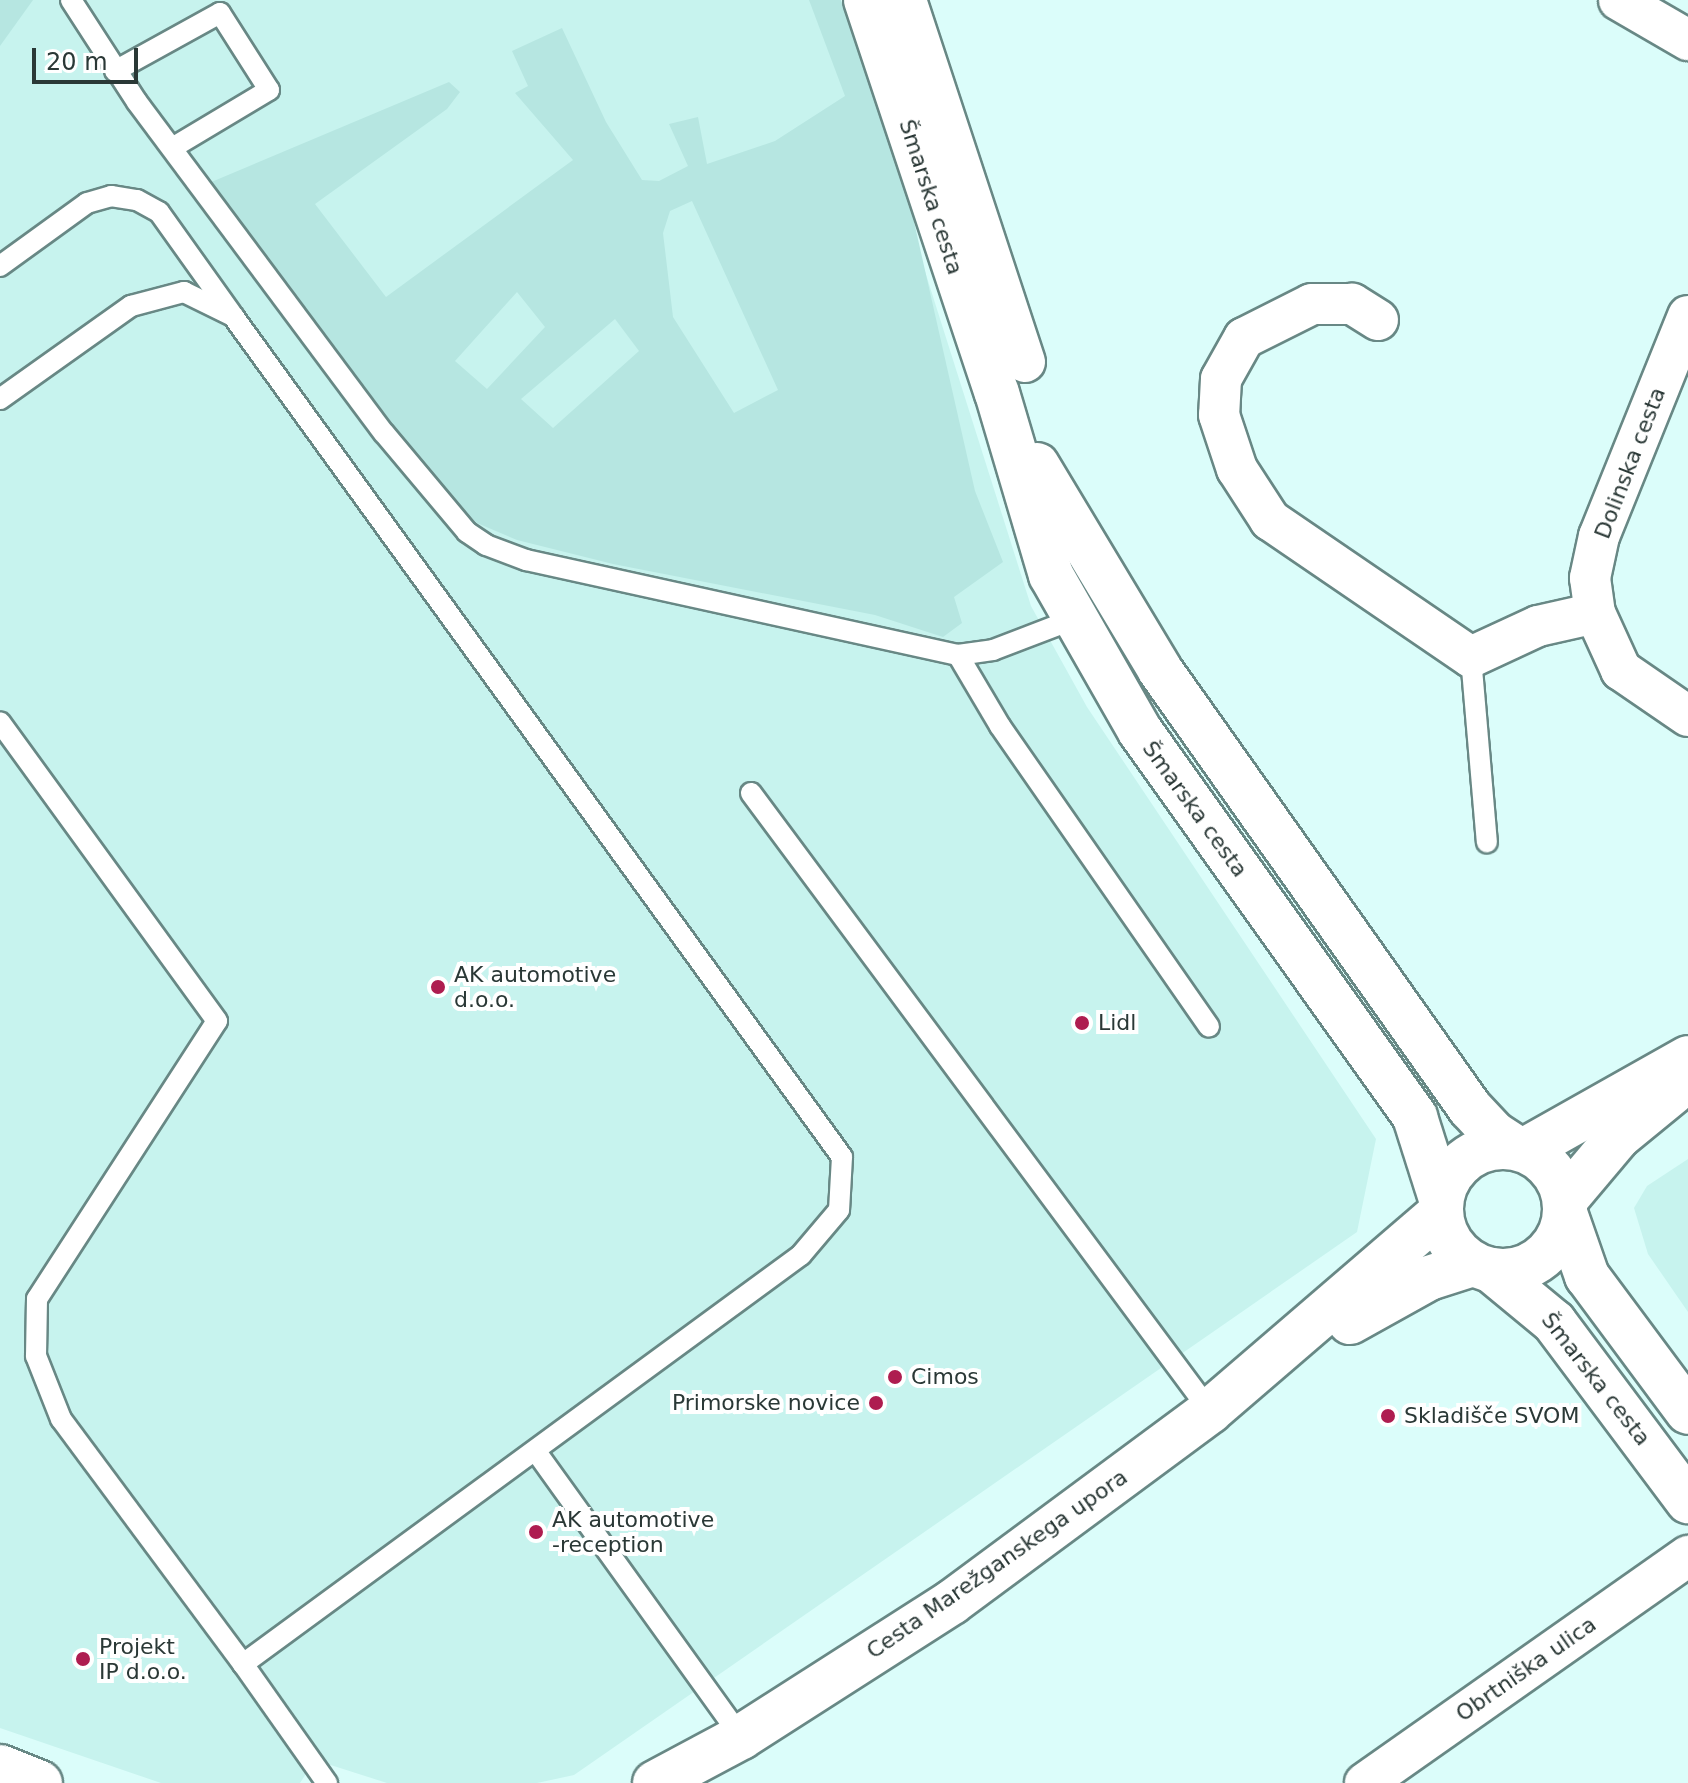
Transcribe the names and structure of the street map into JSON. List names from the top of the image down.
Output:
{
  "streets": {
    "main road": ["Šmarska cesta", "Cesta Marežganskega upora"],
    "street": ["Dolinska cesta", "Obrtniška ulica"]
  },
  "crossings": [
    ["Šmarska cesta", "Cesta Marežganskega upora"]
  ],
  "places": [
    "AK automotive d.o.o.",
    "Lidl",
    "Cimos",
    "Primorske novice",
    "Skladišče SVOM",
    "AK automotive -reception",
    "Projekt IP d.o.o."
  ],
  "scale_bar": "20 m"
}
